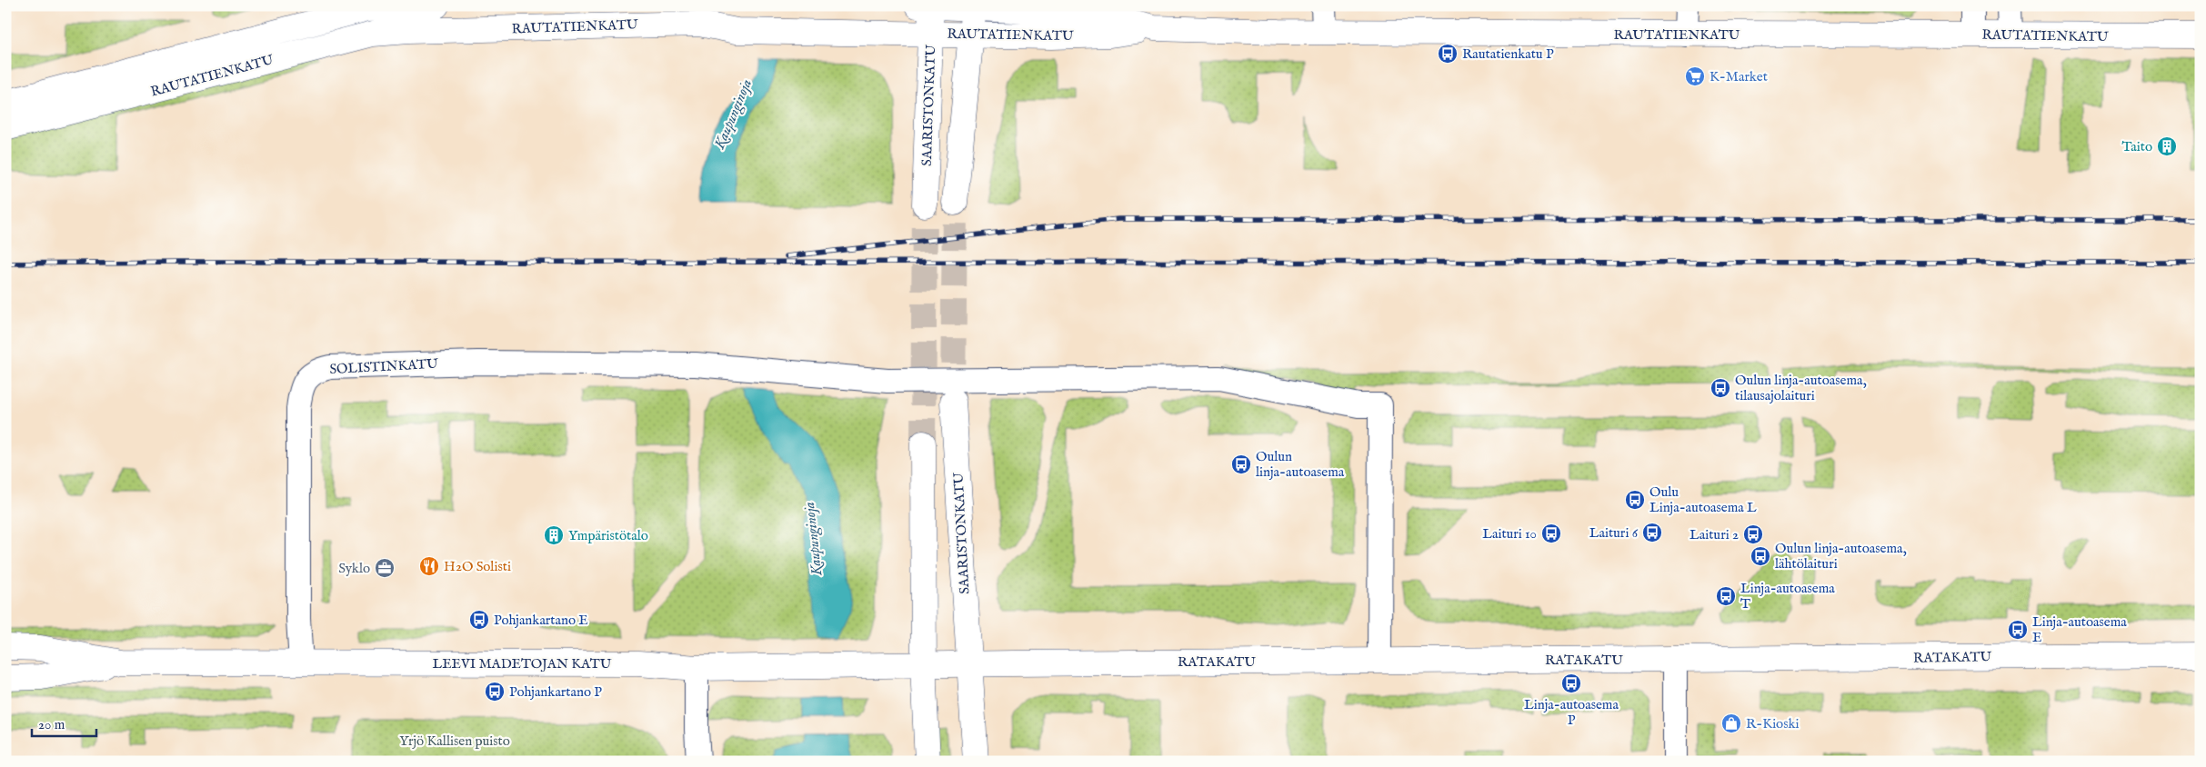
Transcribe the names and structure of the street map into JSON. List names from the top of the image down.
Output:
{
  "streets": {
    "street": [
      "RAUTATIENKATU",
      "SAARISTONKATU",
      "SOLISTINKATU",
      "RATAKATU",
      "LEEVI MADETOJAN KATU"
    ]
  },
  "crossings": [
    ["RAUTATIENKATU", "SAARISTONKATU"],
    ["SAARISTONKATU", "RATAKATU"],
    ["SOLISTINKATU", "RATAKATU"],
    ["SOLISTINKATU", "LEEVI MADETOJAN KATU"],
    ["RATAKATU", "LEEVI MADETOJAN KATU"]
  ],
  "water": ["Kaupunginoja"],
  "parks": ["Yrjö Kallisen puisto"],
  "places": {
    "bus stop": [
      "Rautatienkatu P",
      "Oulun linja-autoasema, tilausajolaituri",
      "Oulun linja-autoasema",
      "Oulu Linja-autoasema L",
      "Laituri 6",
      "Laituri 10",
      "Laituri 2",
      "Oulun linja-autoasema, lähtölaituri",
      "Linja-autoasema T",
      "Pohjankartano E",
      "Linja-autoasema E",
      "Linja-autoasema P",
      "Pohjankartano P"
    ],
    "supermarket": ["K-Market"],
    "building": ["Taito", "Ympäristötalo"],
    "restaurant": ["H2O Solisti"],
    "office": ["Syklo"],
    "shop": ["R-Kioski"]
  },
  "scale_bar": "20 m"
}
